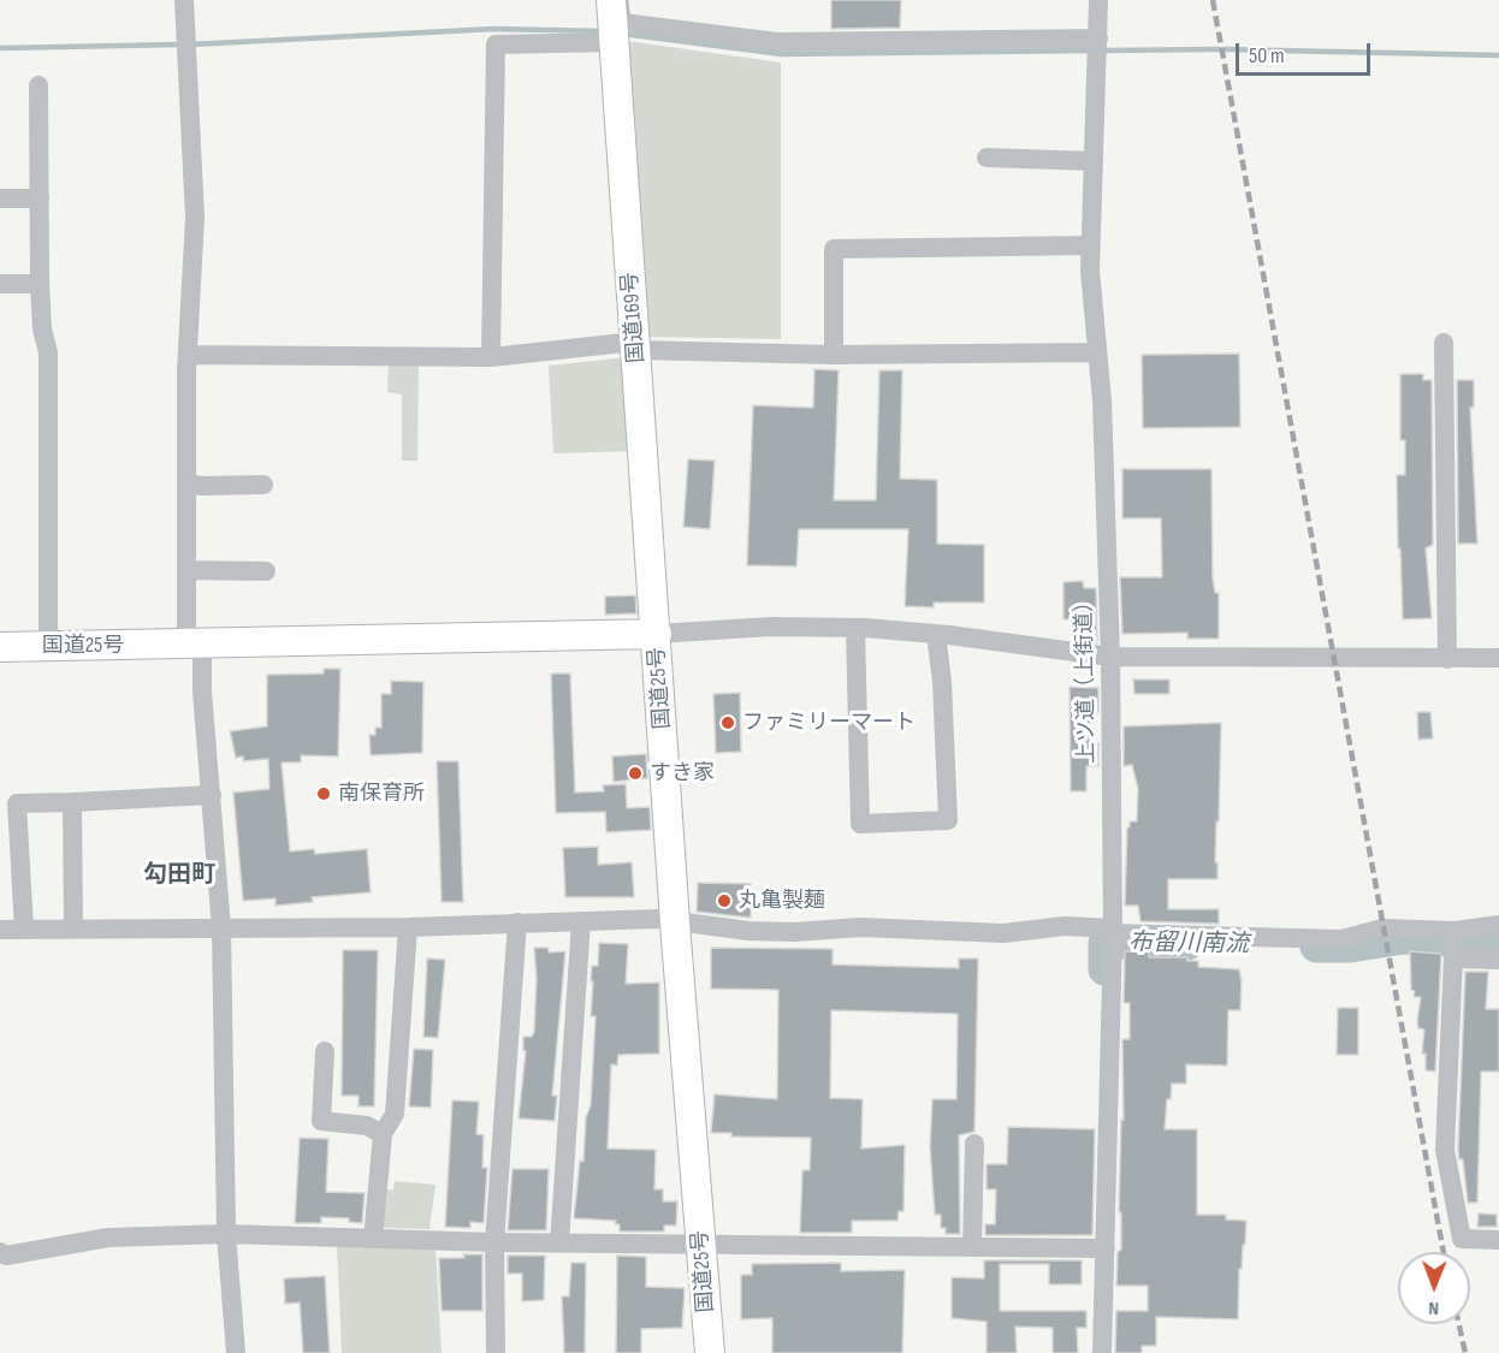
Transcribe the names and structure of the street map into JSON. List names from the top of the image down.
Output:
{
  "streets": {
    "highway": ["国道169号", "国道25号"],
    "street": ["上ツ道（上街道）"]
  },
  "crossings": [
    ["国道169号", "国道25号"]
  ],
  "districts": ["勾田町"],
  "water": ["布留川南流"],
  "places": [
    "ファミリーマート",
    "すき家",
    "南保育所",
    "丸亀製麺"
  ],
  "scale_bar": "50 m",
  "north": "bottom"
}
